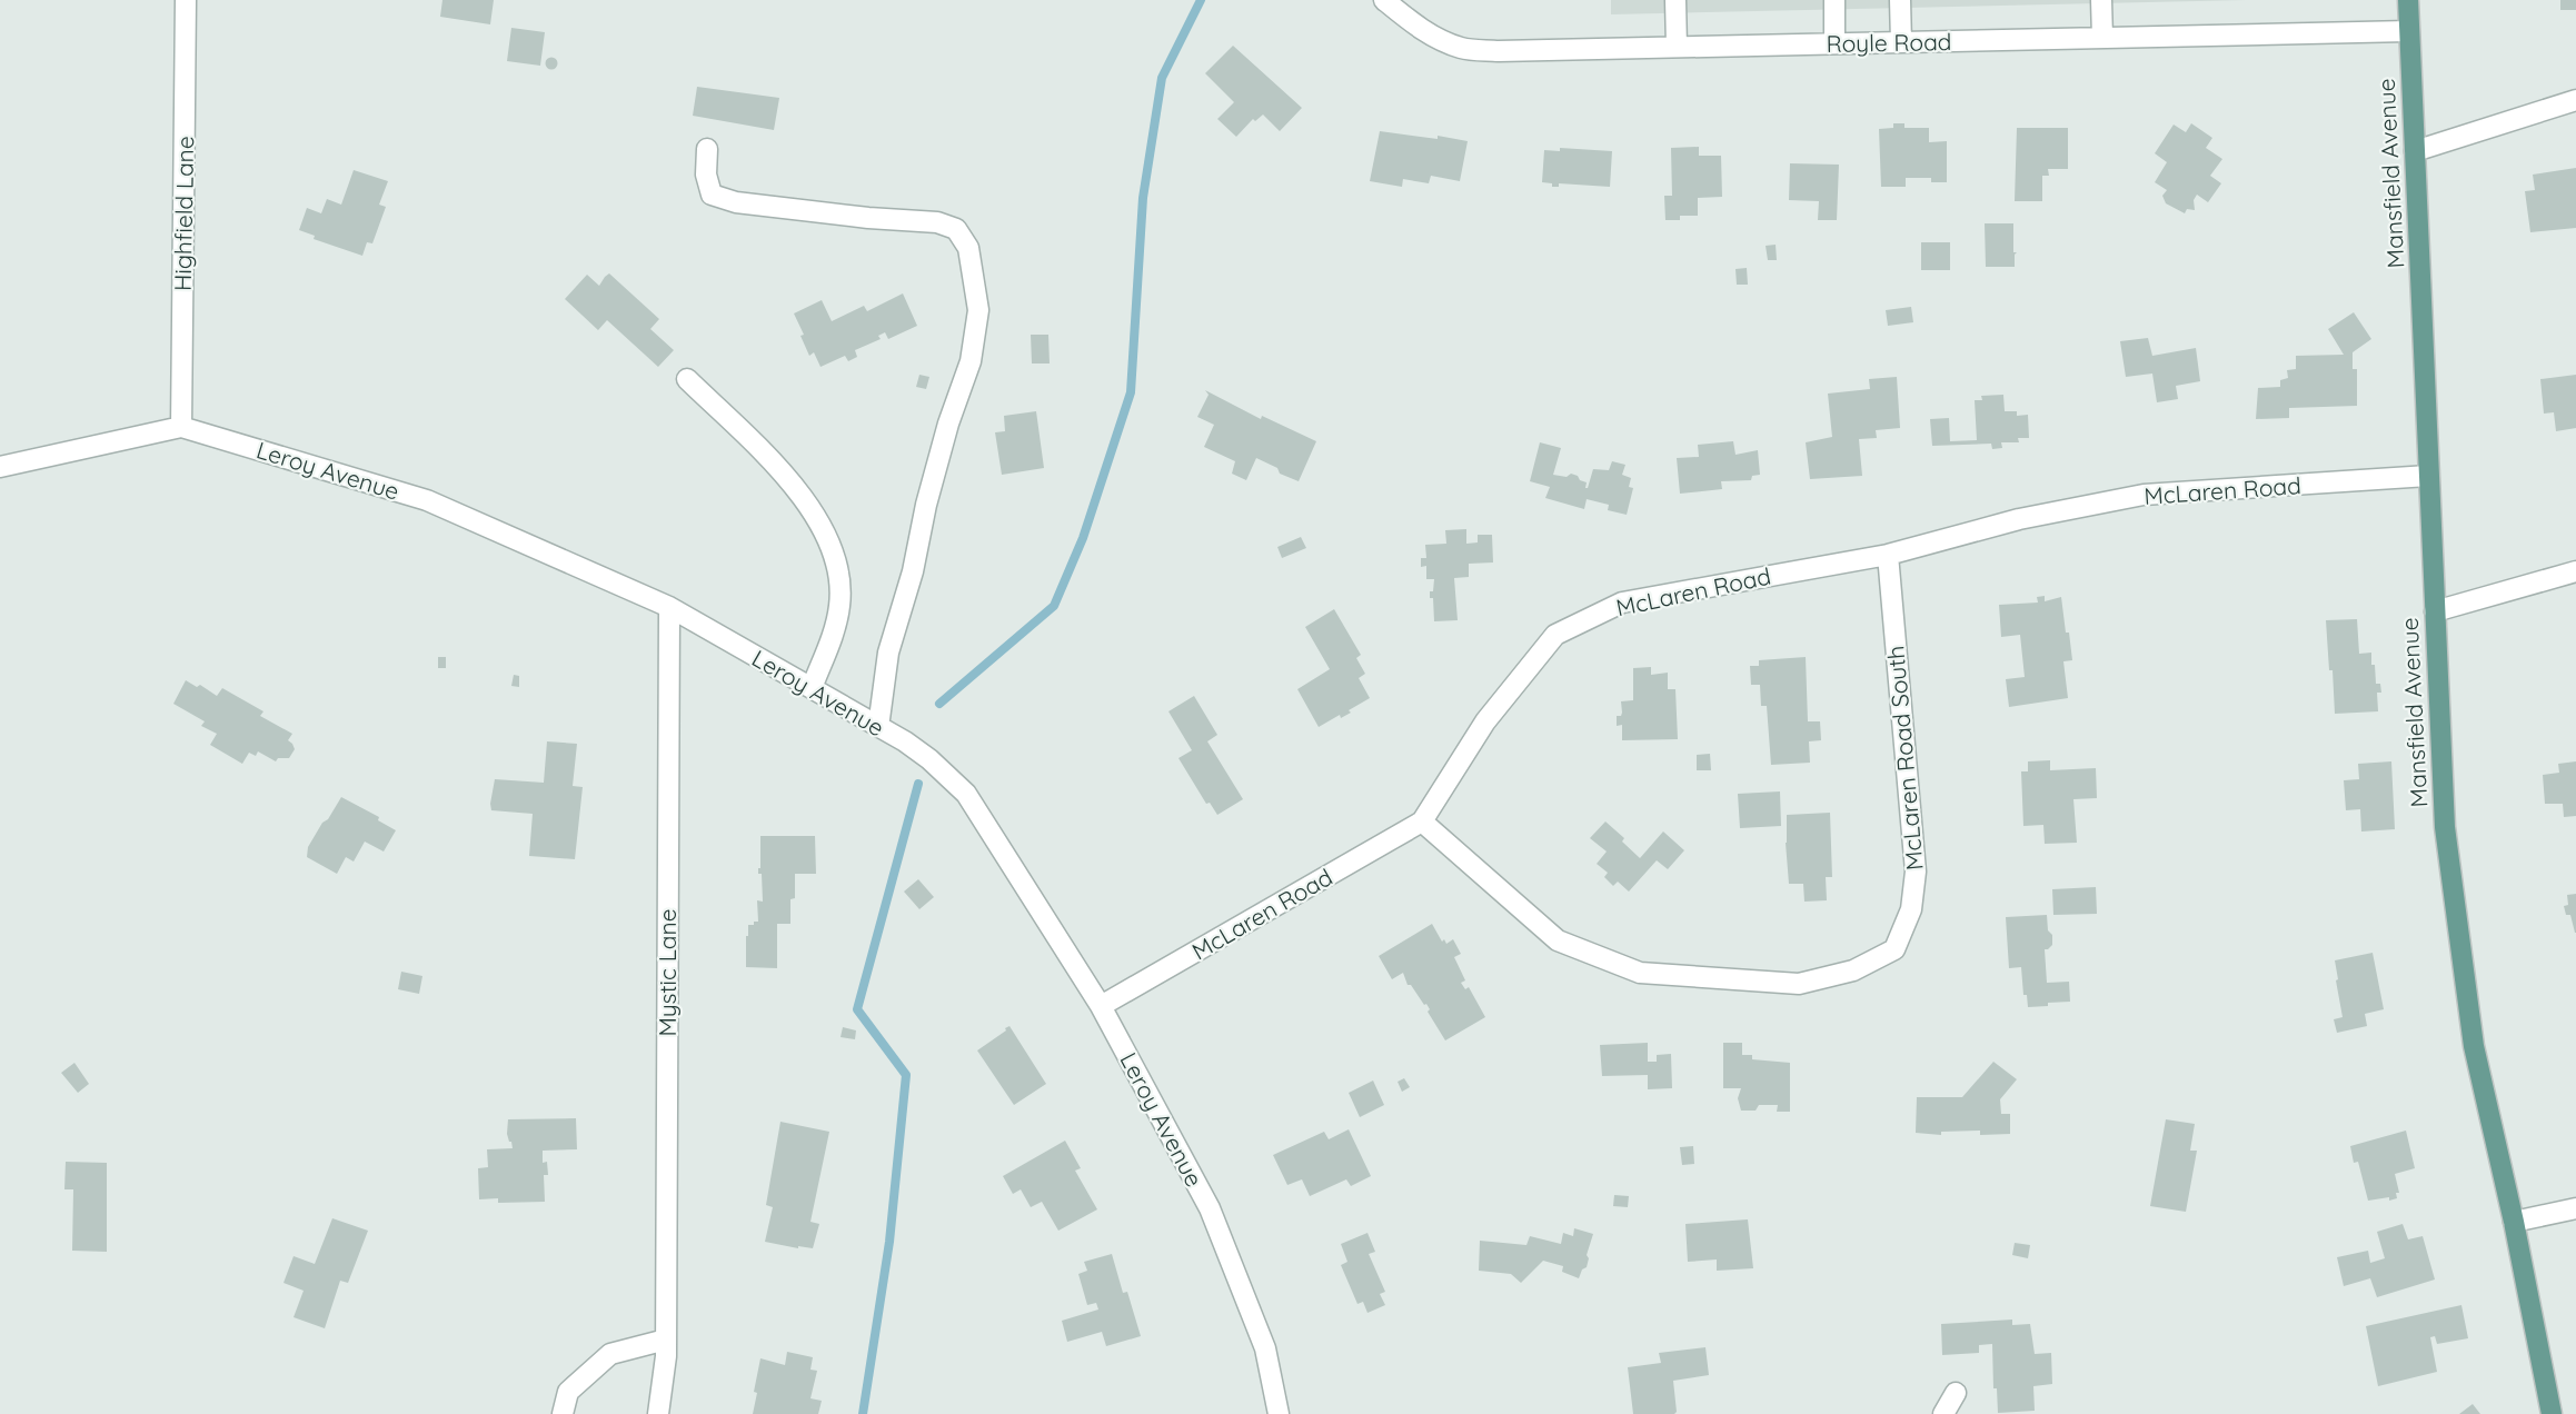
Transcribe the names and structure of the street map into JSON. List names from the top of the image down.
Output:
{
  "streets": {
    "main road": ["Mansfield Avenue"],
    "street": [
      "Royle Road",
      "Highfield Lane",
      "Leroy Avenue",
      "McLaren Road",
      "McLaren Road South",
      "Mystic Lane"
    ]
  },
  "crossings": [
    ["Royle Road", "Mansfield Avenue"],
    ["Mansfield Avenue", "McLaren Road"],
    ["Highfield Lane", "Leroy Avenue"],
    ["Leroy Avenue", "McLaren Road"],
    ["Leroy Avenue", "Mystic Lane"],
    ["McLaren Road", "McLaren Road South"]
  ]
}
